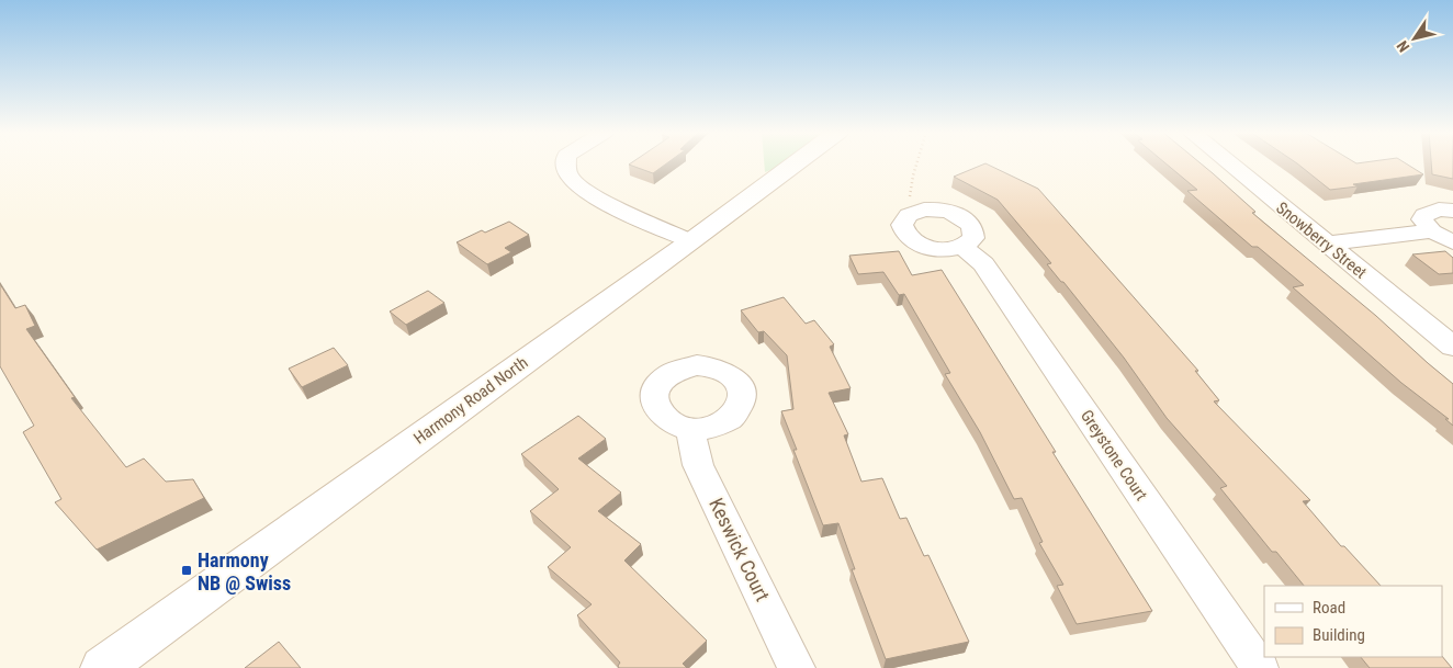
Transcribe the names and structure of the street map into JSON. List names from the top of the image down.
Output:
{
  "streets": {
    "main road": ["Harmony Road North"],
    "street": ["Snowberry Street", "Greystone Court", "Keswick Court"]
  },
  "places": {
    "transit": ["Harmony NB @ Swiss"]
  },
  "legend": ["Road", "Building"],
  "north": "bottom left"
}
